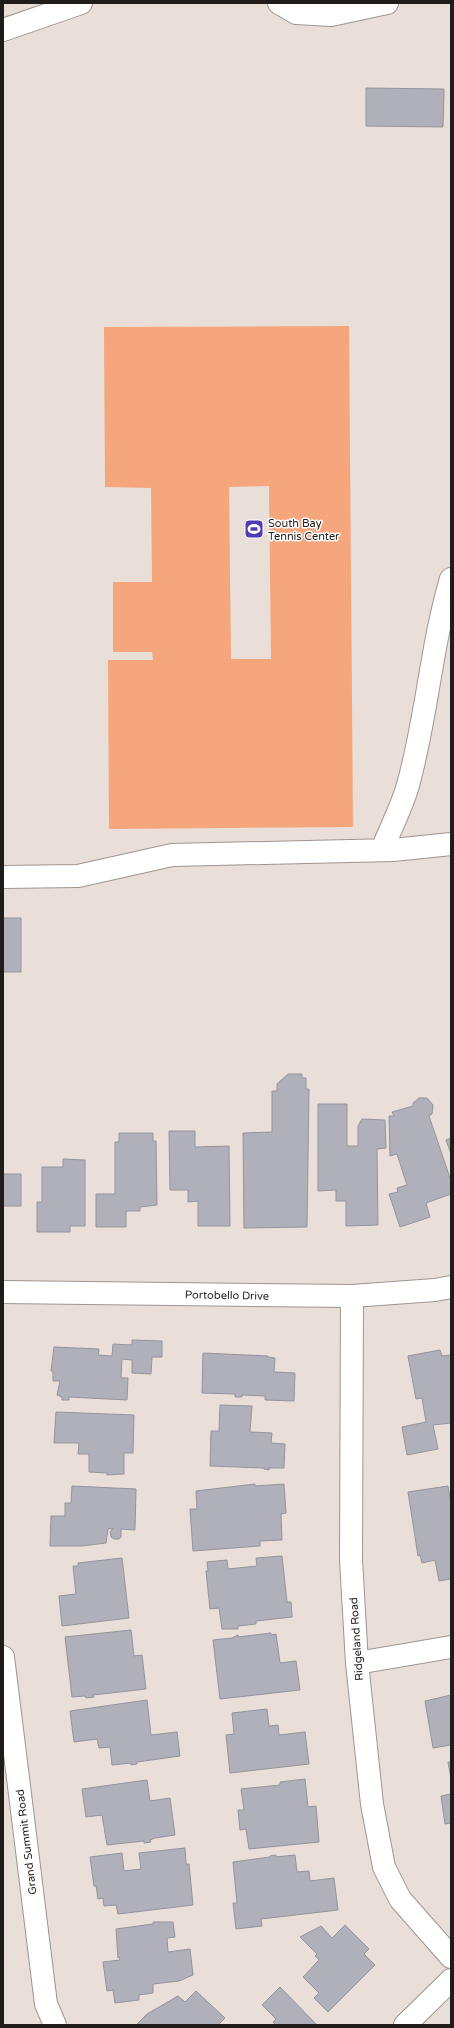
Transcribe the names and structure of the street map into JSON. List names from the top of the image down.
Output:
{
  "streets": {
    "street": ["Portobello Drive", "Ridgeland Road", "Grand Summit Road"]
  },
  "crossings": [
    ["Portobello Drive", "Ridgeland Road"]
  ],
  "places": {
    "sports": ["South Bay Tennis Center"]
  }
}
